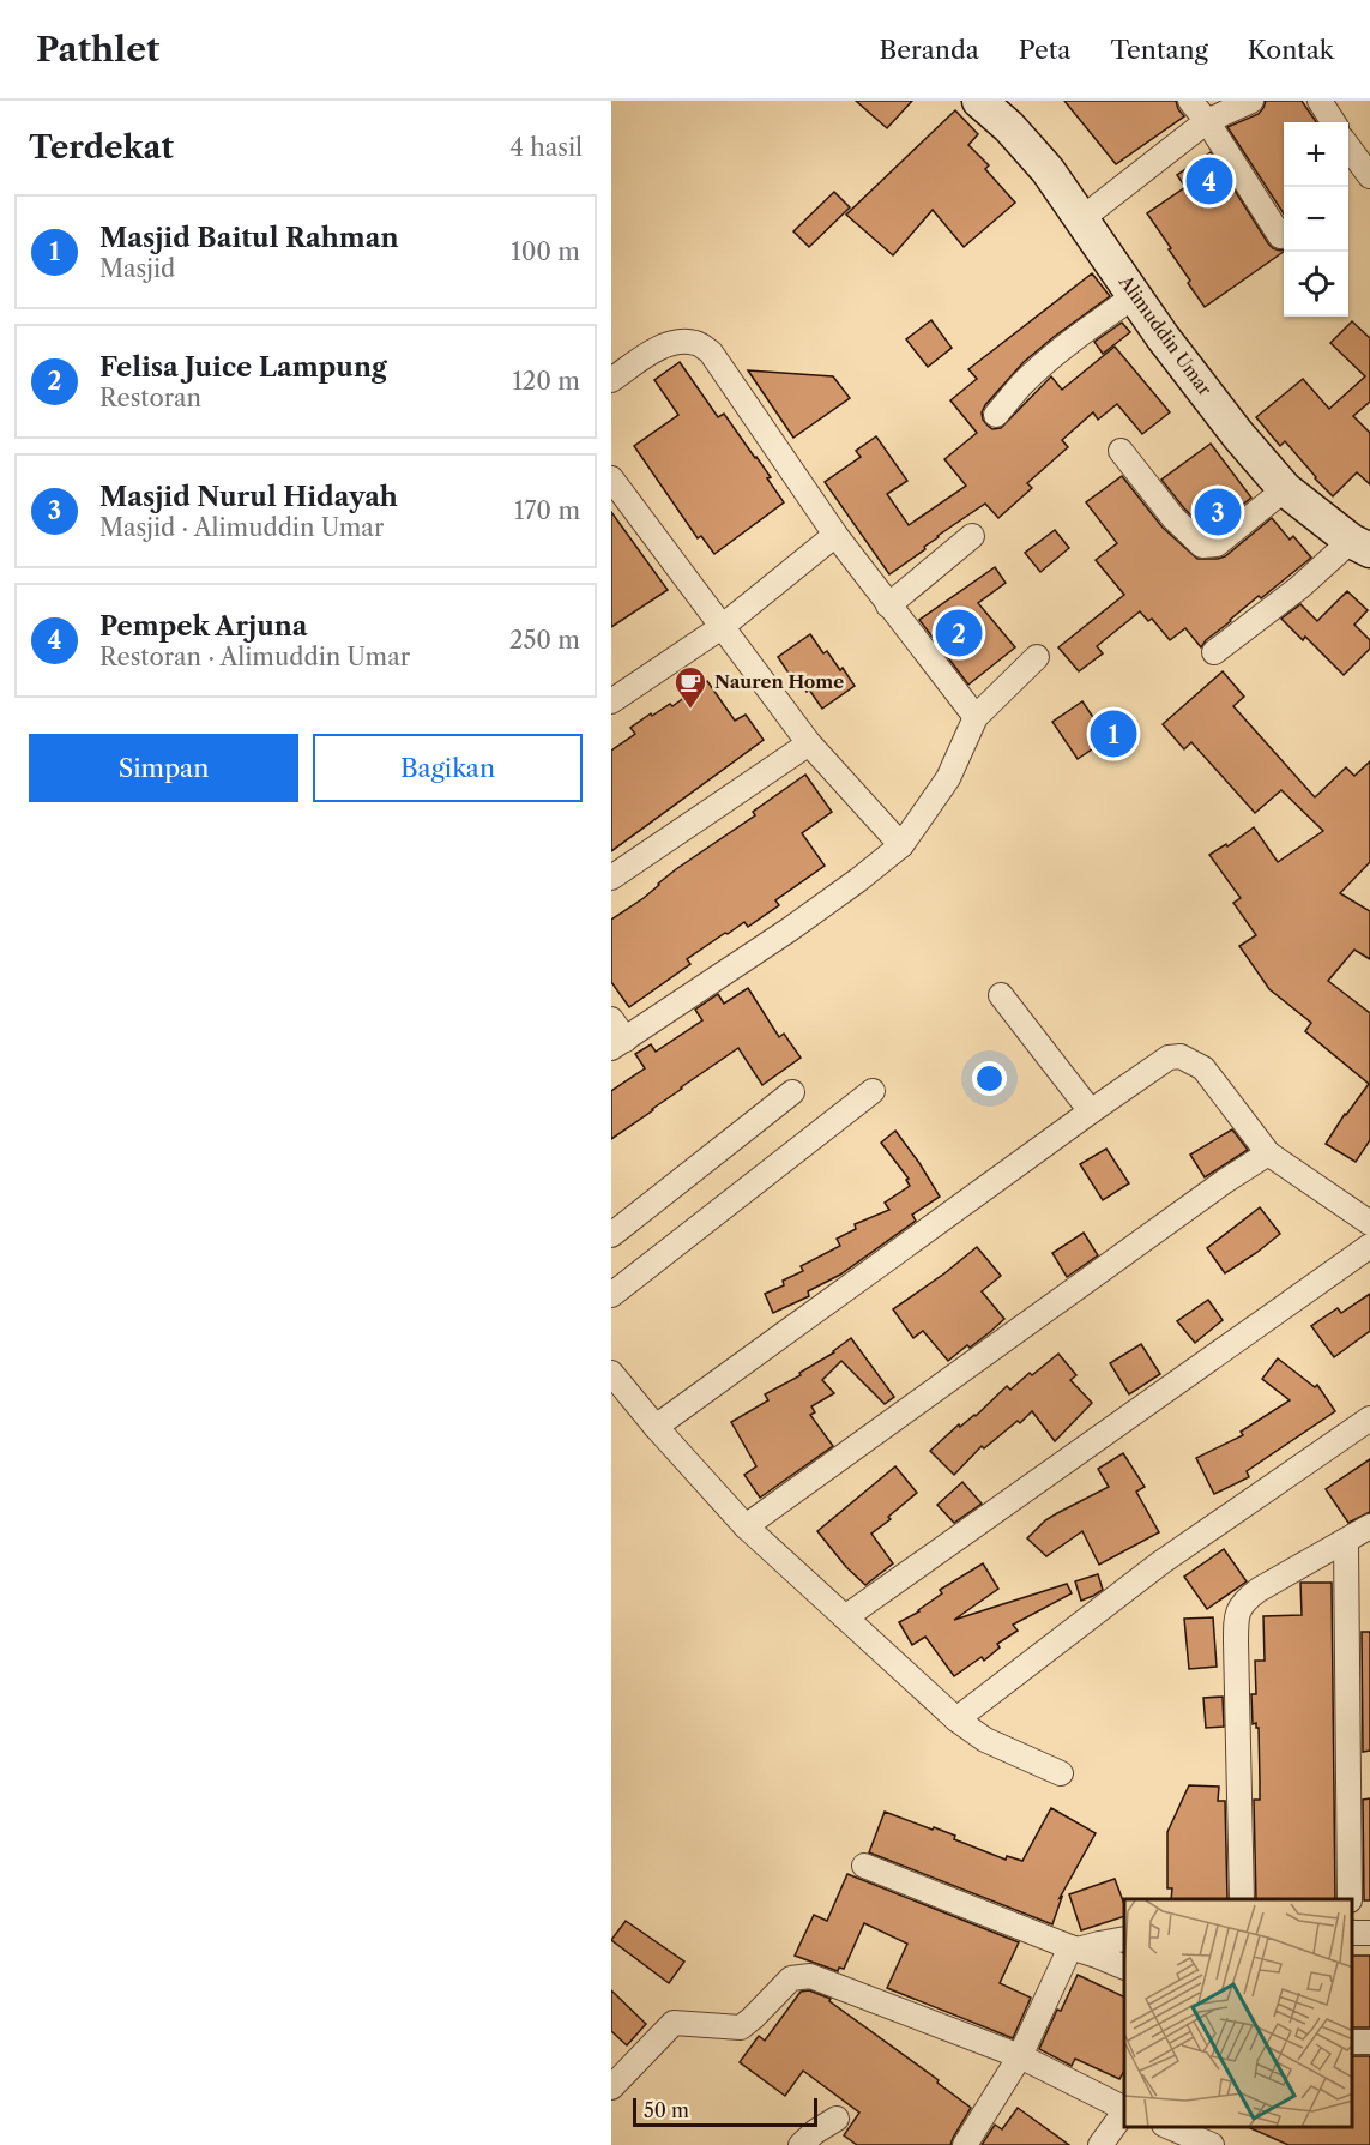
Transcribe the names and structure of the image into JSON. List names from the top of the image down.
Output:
{
  "streets": {
    "street": ["Alimuddin Umar"]
  },
  "places": {
    "cafe": ["Nauren Home"]
  },
  "scale_bar": "50 m",
  "page": {
    "header": "Pathlet",
    "nav": [
      "Beranda",
      "Peta",
      "Tentang",
      "Kontak"
    ],
    "heading": ["Terdekat", "4 hasil"],
    "map_buttons": ["+", "−"],
    "pins": [
      "4",
      "3",
      "2",
      "1"
    ],
    "list": [
      {
        "mark": "1",
        "name": "Masjid Baitul Rahman",
        "note": "Masjid",
        "value": "100 m"
      },
      {
        "mark": "2",
        "name": "Felisa Juice Lampung",
        "note": "Restoran",
        "value": "120 m"
      },
      {
        "mark": "3",
        "name": "Masjid Nurul Hidayah",
        "note": "Masjid · Alimuddin Umar",
        "value": "170 m"
      },
      {
        "mark": "4",
        "name": "Pempek Arjuna",
        "note": "Restoran · Alimuddin Umar",
        "value": "250 m"
      }
    ],
    "buttons": ["Simpan", "Bagikan"],
    "scale": "50 m"
  }
}
